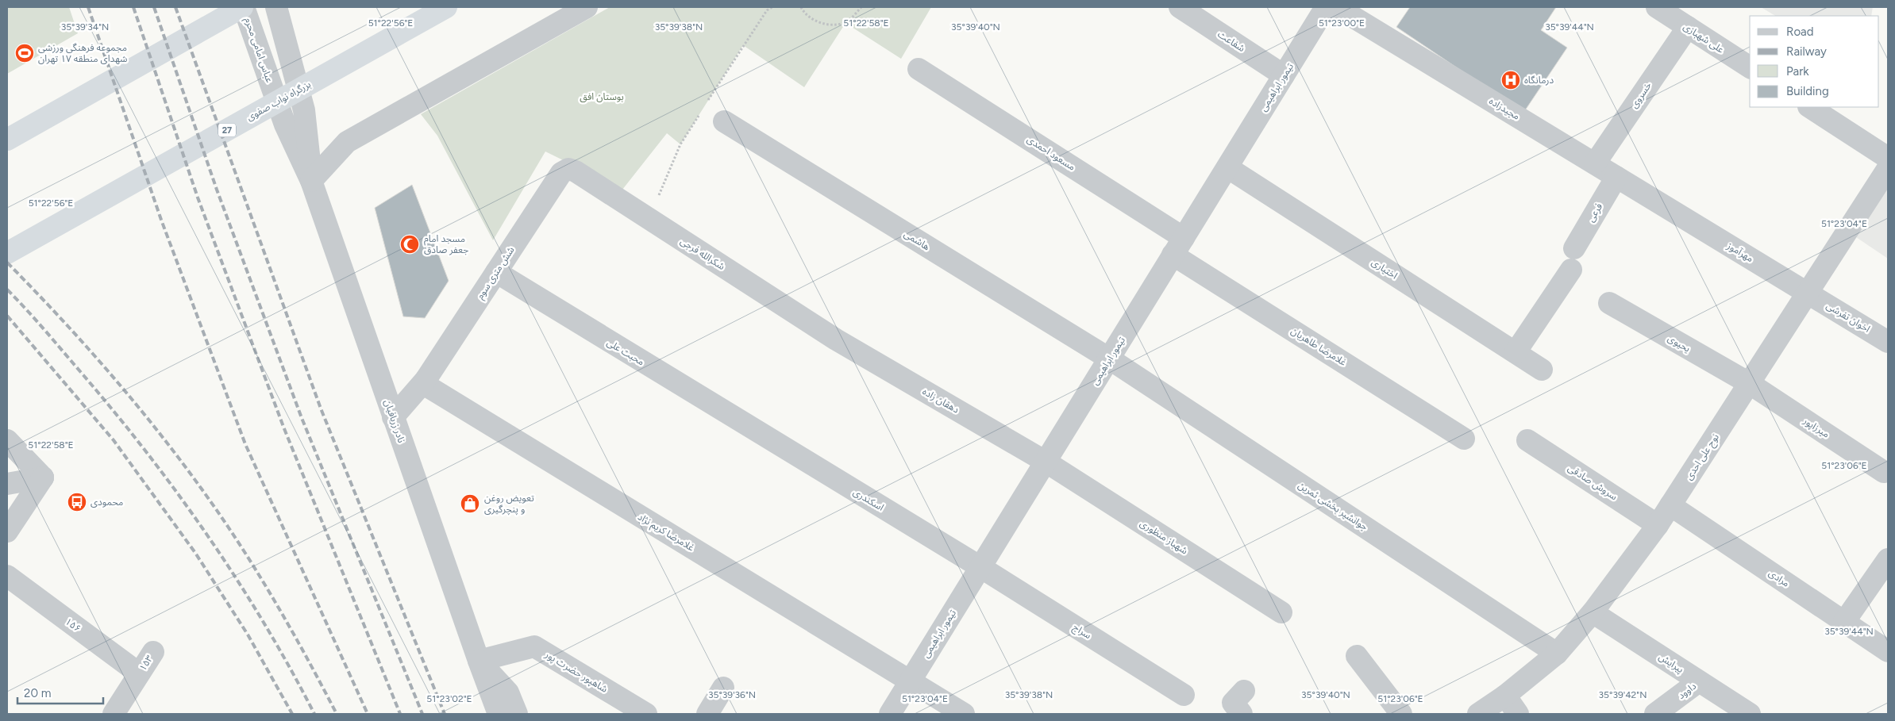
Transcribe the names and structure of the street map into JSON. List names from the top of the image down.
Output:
{
  "streets": {
    "highway": ["بزرگراه نواب صفوی", "27"],
    "street": [
      "علی شهبازی",
      "شفاعت",
      "عباس امامی محرم",
      "تیمور ابراهیمی",
      "خسروی",
      "مجیدزاده",
      "مسعود احمدی",
      "فرعی",
      "هاشمی",
      "مهرآموز",
      "شکرالله فرجی",
      "اختیاری",
      "شش متری سوم",
      "اخوان تفرشی",
      "یحیوی",
      "غلامرضا طاهریان",
      "محبت علی",
      "دهقان زاده",
      "نادر زربافیان",
      "میرزاپور",
      "نوح علی احدی",
      "سروش صادقی",
      "اسکندری",
      "جوانشیر بخشی ثمرین",
      "غلامرضا کریم نژاد",
      "شهباز منظوری",
      "مرادی",
      "۱۵۶",
      "سراج",
      "۱۵۳",
      "پیرایش",
      "شاهپور حضرت پور",
      "داوود"
    ]
  },
  "crossings": [
    ["علی شهبازی", "خسروی"],
    ["شفاعت", "تیمور ابراهیمی"],
    ["عباس امامی محرم", "نادر زربافیان"],
    ["تیمور ابراهیمی", "مسعود احمدی"],
    ["تیمور ابراهیمی", "هاشمی"],
    ["تیمور ابراهیمی", "اختیاری"],
    ["تیمور ابراهیمی", "غلامرضا طاهریان"],
    ["تیمور ابراهیمی", "دهقان زاده"],
    ["تیمور ابراهیمی", "اسکندری"],
    ["تیمور ابراهیمی", "جوانشیر بخشی ثمرین"],
    ["تیمور ابراهیمی", "غلامرضا کریم نژاد"],
    ["تیمور ابراهیمی", "شهباز منظوری"],
    ["تیمور ابراهیمی", "سراج"],
    ["خسروی", "مجیدزاده"],
    ["مجیدزاده", "فرعی"],
    ["مجیدزاده", "مهرآموز"],
    ["مسعود احمدی", "غلامرضا طاهریان"],
    ["هاشمی", "جوانشیر بخشی ثمرین"],
    ["مهرآموز", "اخوان تفرشی"],
    ["مهرآموز", "نوح علی احدی"],
    ["شکرالله فرجی", "شش متری سوم"],
    ["شکرالله فرجی", "دهقان زاده"],
    ["شش متری سوم", "محبت علی"],
    ["شش متری سوم", "نادر زربافیان"],
    ["شش متری سوم", "غلامرضا کریم نژاد"],
    ["اخوان تفرشی", "نوح علی احدی"],
    ["یحیوی", "میرزاپور"],
    ["یحیوی", "نوح علی احدی"],
    ["محبت علی", "اسکندری"],
    ["دهقان زاده", "شهباز منظوری"],
    ["نادر زربافیان", "شاهپور حضرت پور"],
    ["میرزاپور", "نوح علی احدی"],
    ["نوح علی احدی", "سروش صادقی"],
    ["نوح علی احدی", "جوانشیر بخشی ثمرین"],
    ["نوح علی احدی", "مرادی"],
    ["نوح علی احدی", "پیرایش"],
    ["اسکندری", "سراج"],
    ["۱۵۶", "۱۵۳"],
    ["پیرایش", "داوود"]
  ],
  "parks": ["بوستان افق"],
  "places": {
    "sports": ["مجموعه فرهنگی ورزشی شهدای منطقه ۱۷ تهران"],
    "hospital": ["درمانگاه"],
    "mosque": ["مسجد امام جعفر صادق"],
    "bus stop": ["محمودی"],
    "shop": ["تعویض روغن و پنچرگیری"]
  },
  "legend": [
    "Road",
    "Railway",
    "Park",
    "Building"
  ],
  "scale_bar": "20 m",
  "coordinates": [
    "51°22'56\"E",
    "51°22'58\"E",
    "51°23'00\"E",
    "35°39'34\"N",
    "35°39'38\"N",
    "35°39'40\"N",
    "35°39'44\"N",
    "51°23'04\"E",
    "51°23'06\"E",
    "35°39'36\"N",
    "35°39'42\"N",
    "51°23'02\"E"
  ]
}
